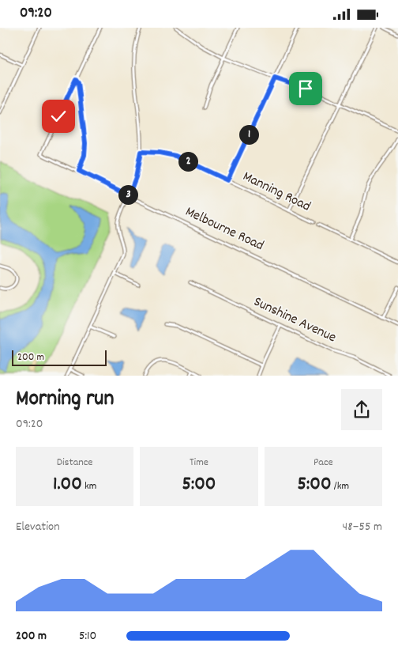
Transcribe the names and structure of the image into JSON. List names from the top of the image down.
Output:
{
  "streets": {
    "street": ["Manning Road", "Melbourne Road", "Sunshine Avenue"]
  },
  "scale_bar": "200 m",
  "page": {
    "status": "09:20",
    "pins": ["1", "2", "3"],
    "scale": "200 m",
    "heading": ["Morning run", "09:20"],
    "stats": [
      ["Distance", "1.00 km"],
      ["Time", "5:00"],
      ["Pace", "5:00 /km"]
    ],
    "chart": ["Elevation", "48–55 m"],
    "list": [
      {
        "name": "200 m",
        "note": "5:10"
      }
    ]
  }
}
